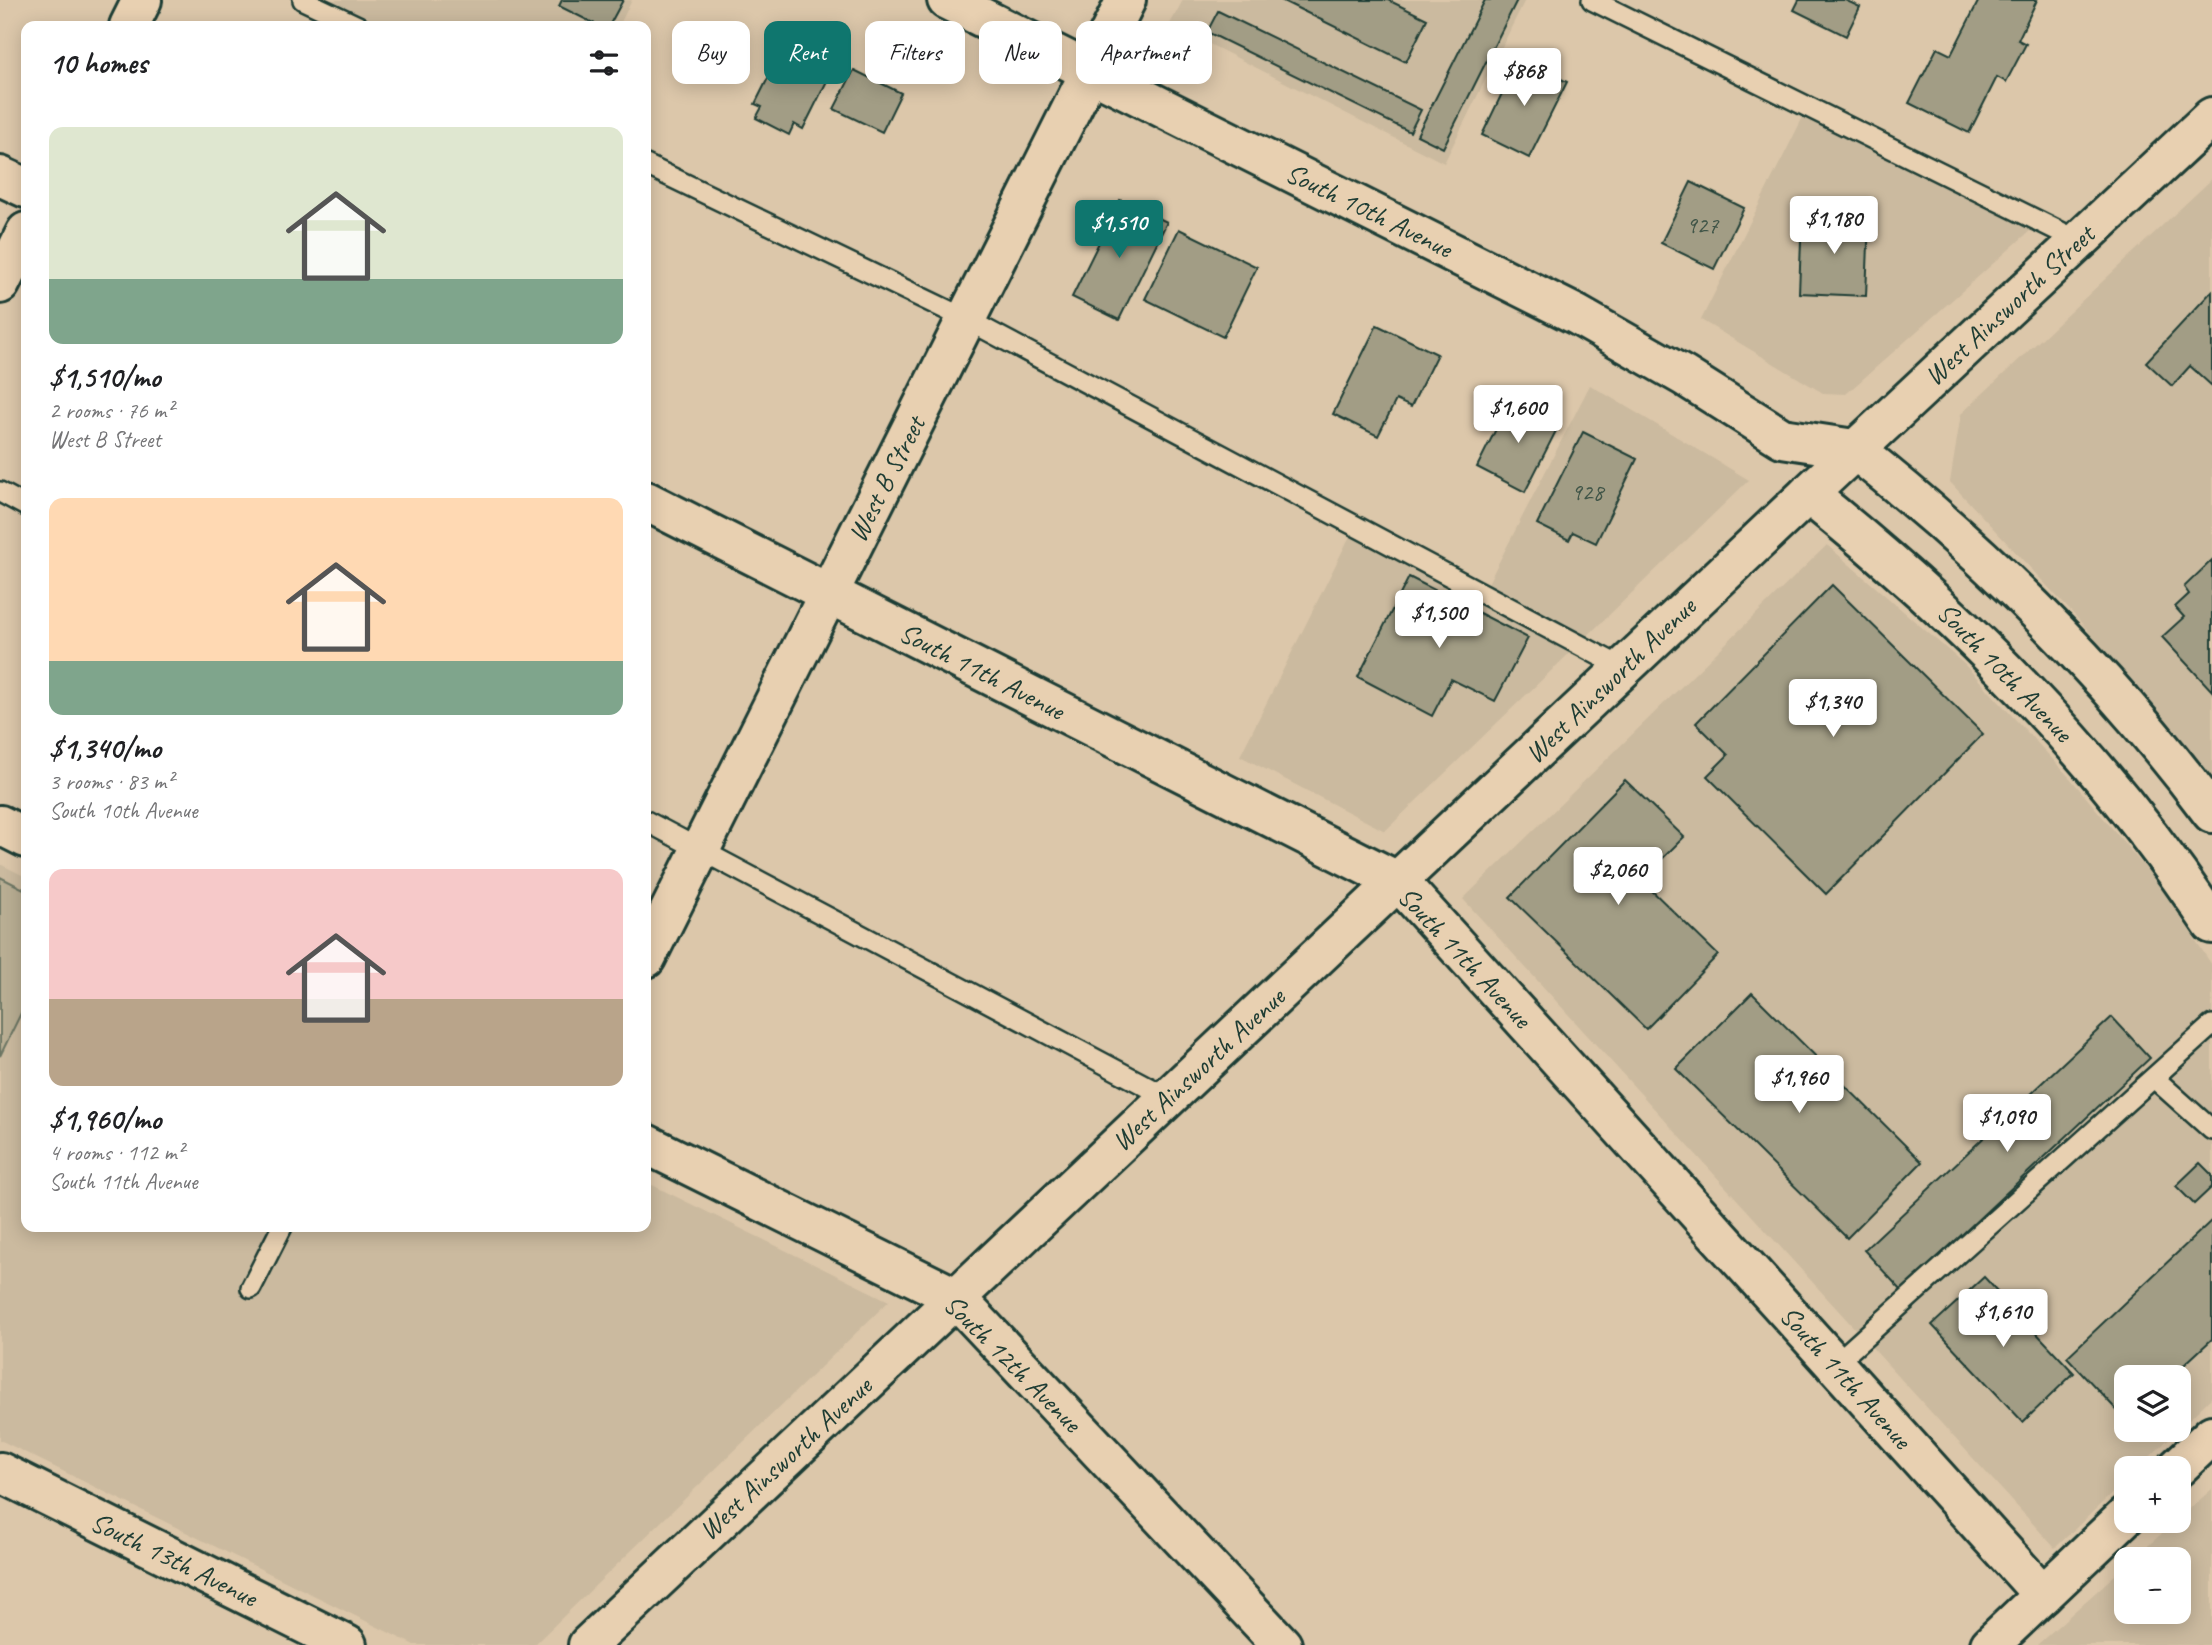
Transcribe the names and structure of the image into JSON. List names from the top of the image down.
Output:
{
  "streets": {
    "street": [
      "South 10th Avenue",
      "West Ainsworth Street",
      "West B Street",
      "South 11th Avenue",
      "West Ainsworth Avenue",
      "South 12th Avenue",
      "South 13th Avenue"
    ]
  },
  "crossings": [
    ["South 10th Avenue", "West Ainsworth Street"],
    ["South 10th Avenue", "West Ainsworth Avenue"],
    ["West Ainsworth Street", "West Ainsworth Avenue"],
    ["West B Street", "South 11th Avenue"],
    ["South 11th Avenue", "West Ainsworth Avenue"],
    ["West Ainsworth Avenue", "South 12th Avenue"]
  ],
  "house_numbers": ["927", "928"],
  "page": {
    "chip": [
      "Buy",
      "Rent",
      "Filters",
      "New",
      "Apartment"
    ],
    "heading": "10 homes",
    "price": [
      "$868",
      "$1,180",
      "$1,510",
      "$1,600",
      "$1,500",
      "$1,340",
      "$2,060",
      "$1,960",
      "$1,090",
      "$1,610"
    ],
    "list": [
      {
        "name": "$1,510/mo",
        "note": "2 rooms · 76 m² · West B Street"
      },
      {
        "name": "$1,340/mo",
        "note": "3 rooms · 83 m² · South 10th Avenue"
      },
      {
        "name": "$1,960/mo",
        "note": "4 rooms · 112 m² · South 11th Avenue"
      }
    ],
    "map_buttons": ["+", "−"]
  }
}
